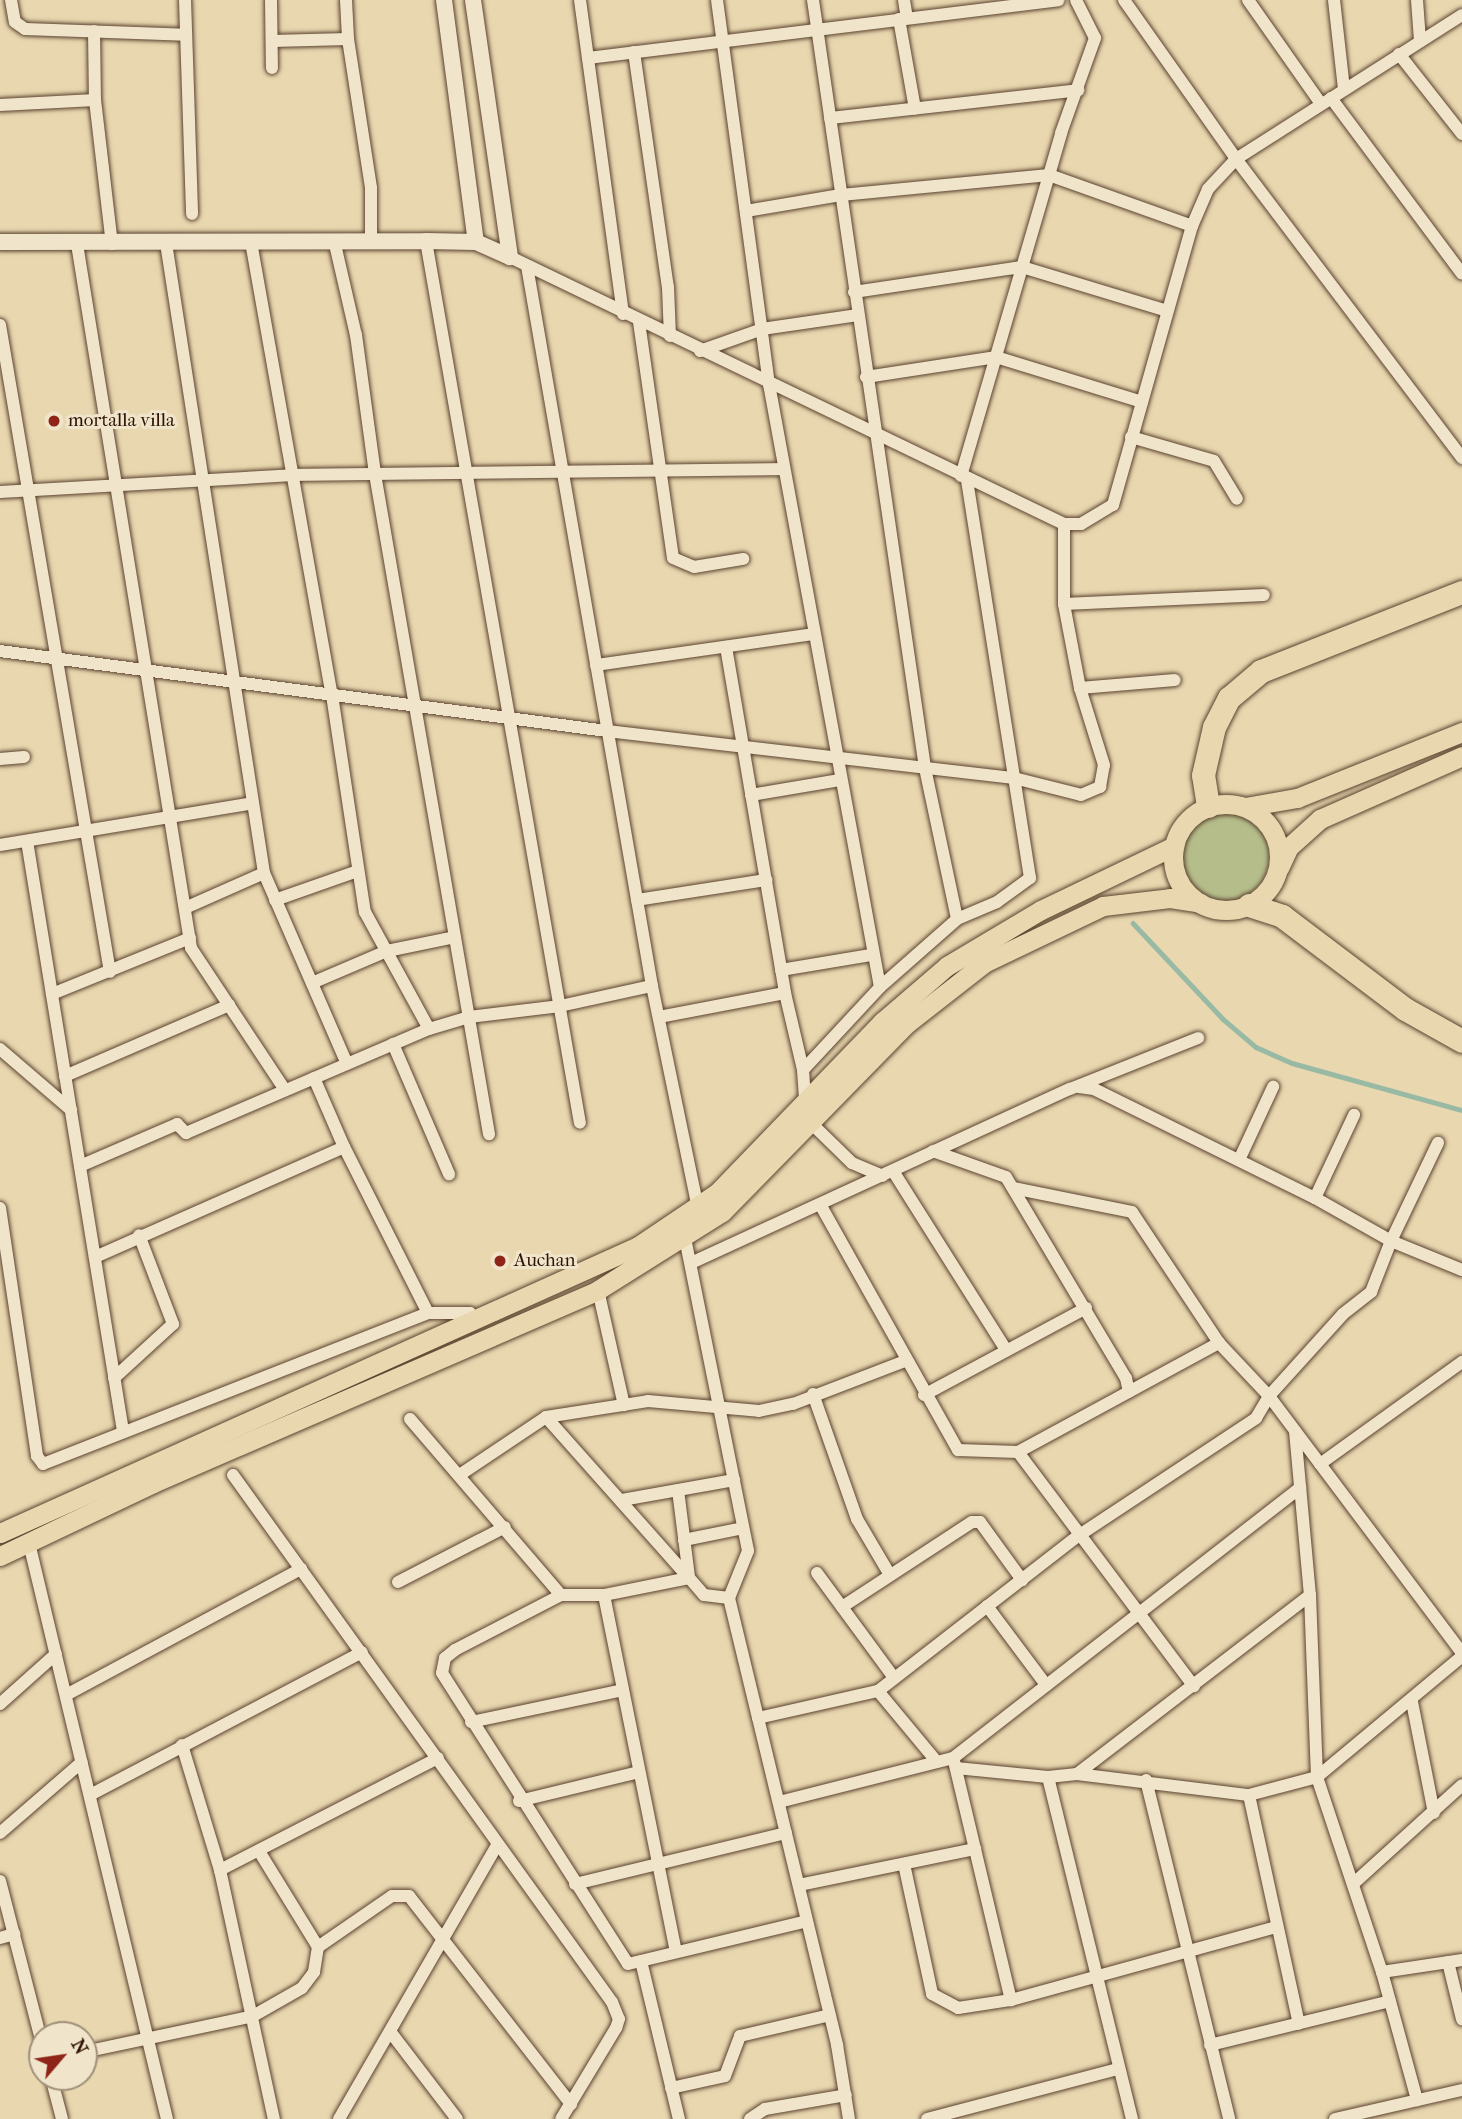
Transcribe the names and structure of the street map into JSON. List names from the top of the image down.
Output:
{
  "places": ["mortalla villa", "Auchan"],
  "north": "top right"
}
